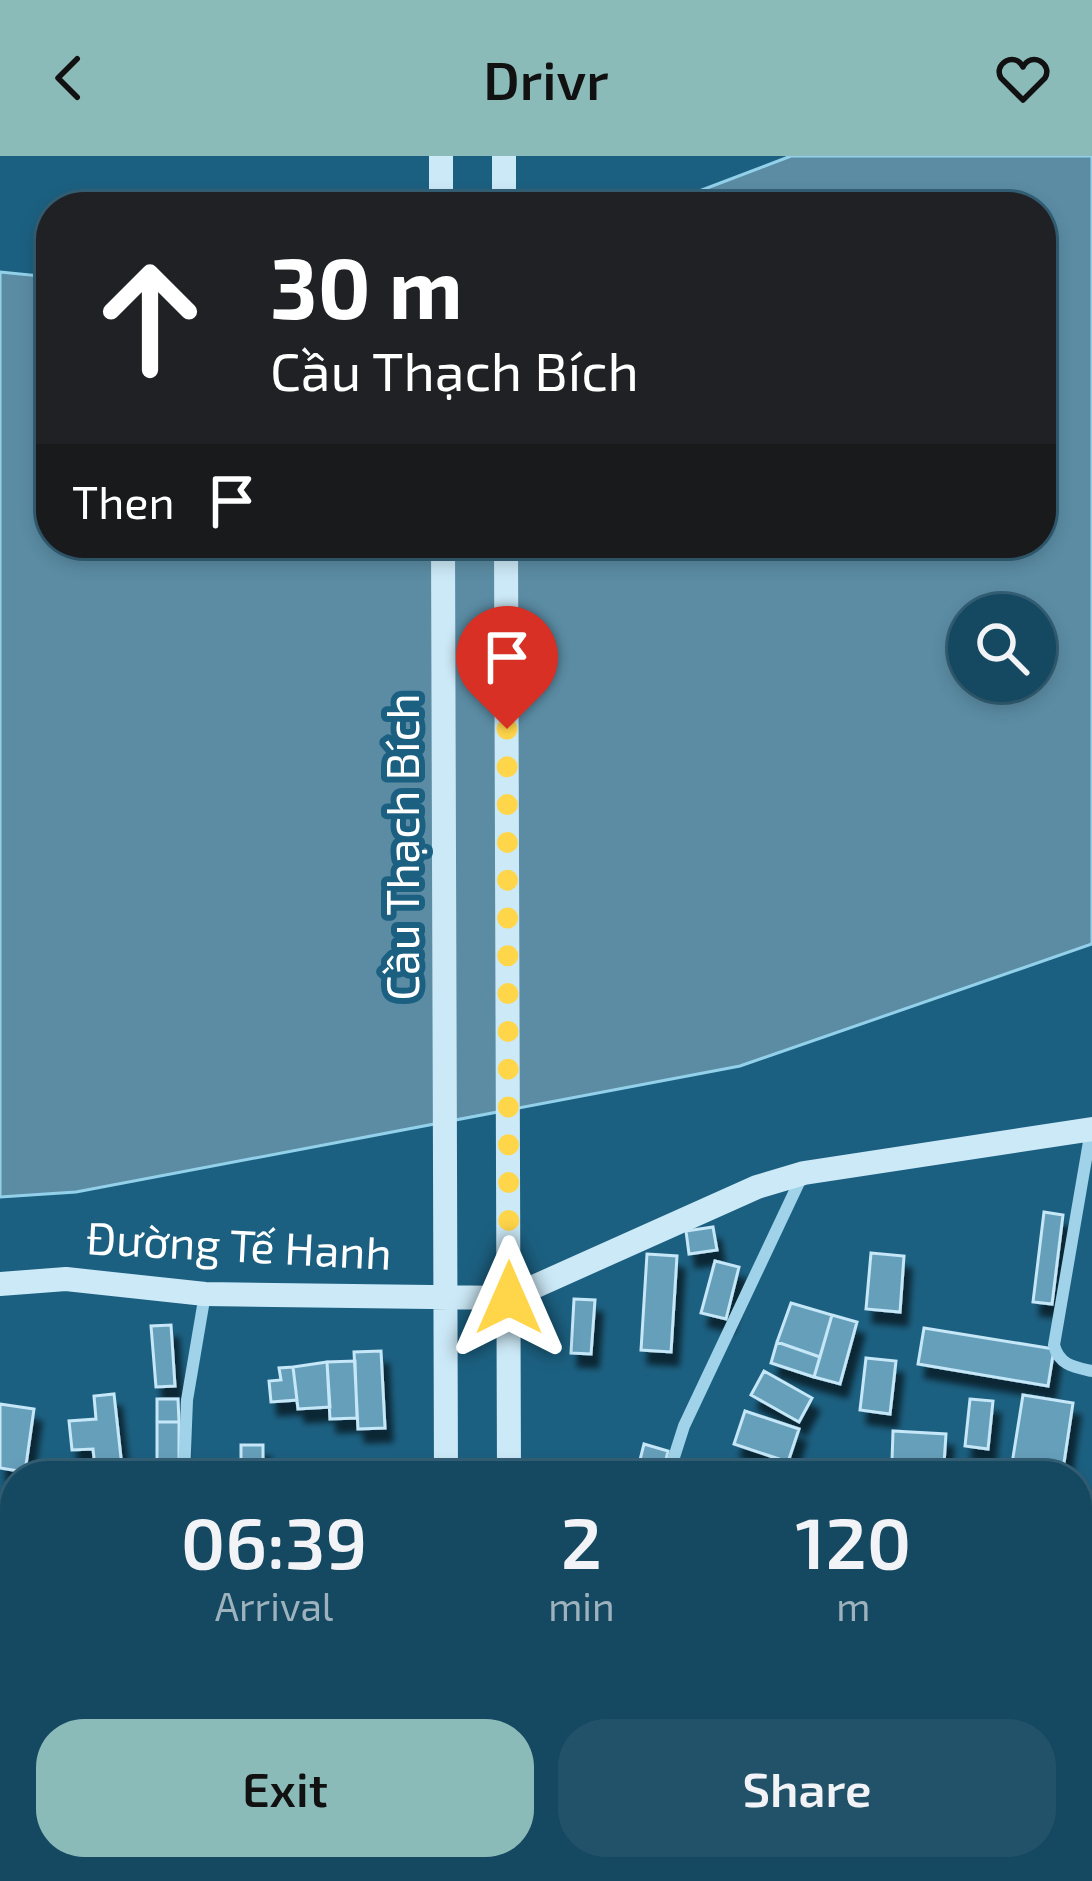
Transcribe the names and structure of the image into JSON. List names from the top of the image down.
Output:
{
  "streets": {
    "main road": ["Cầu Thạch Bích", "Đường Tế Hanh"]
  },
  "crossings": [
    ["Cầu Thạch Bích", "Đường Tế Hanh"]
  ],
  "page": {
    "header": "Drivr",
    "turn": ["30 m", "Cầu Thạch Bích"],
    "then": "Then",
    "eta": [
      "06:39",
      "Arrival",
      "2",
      "min",
      "120",
      "m"
    ],
    "buttons": ["Exit", "Share"]
  }
}
